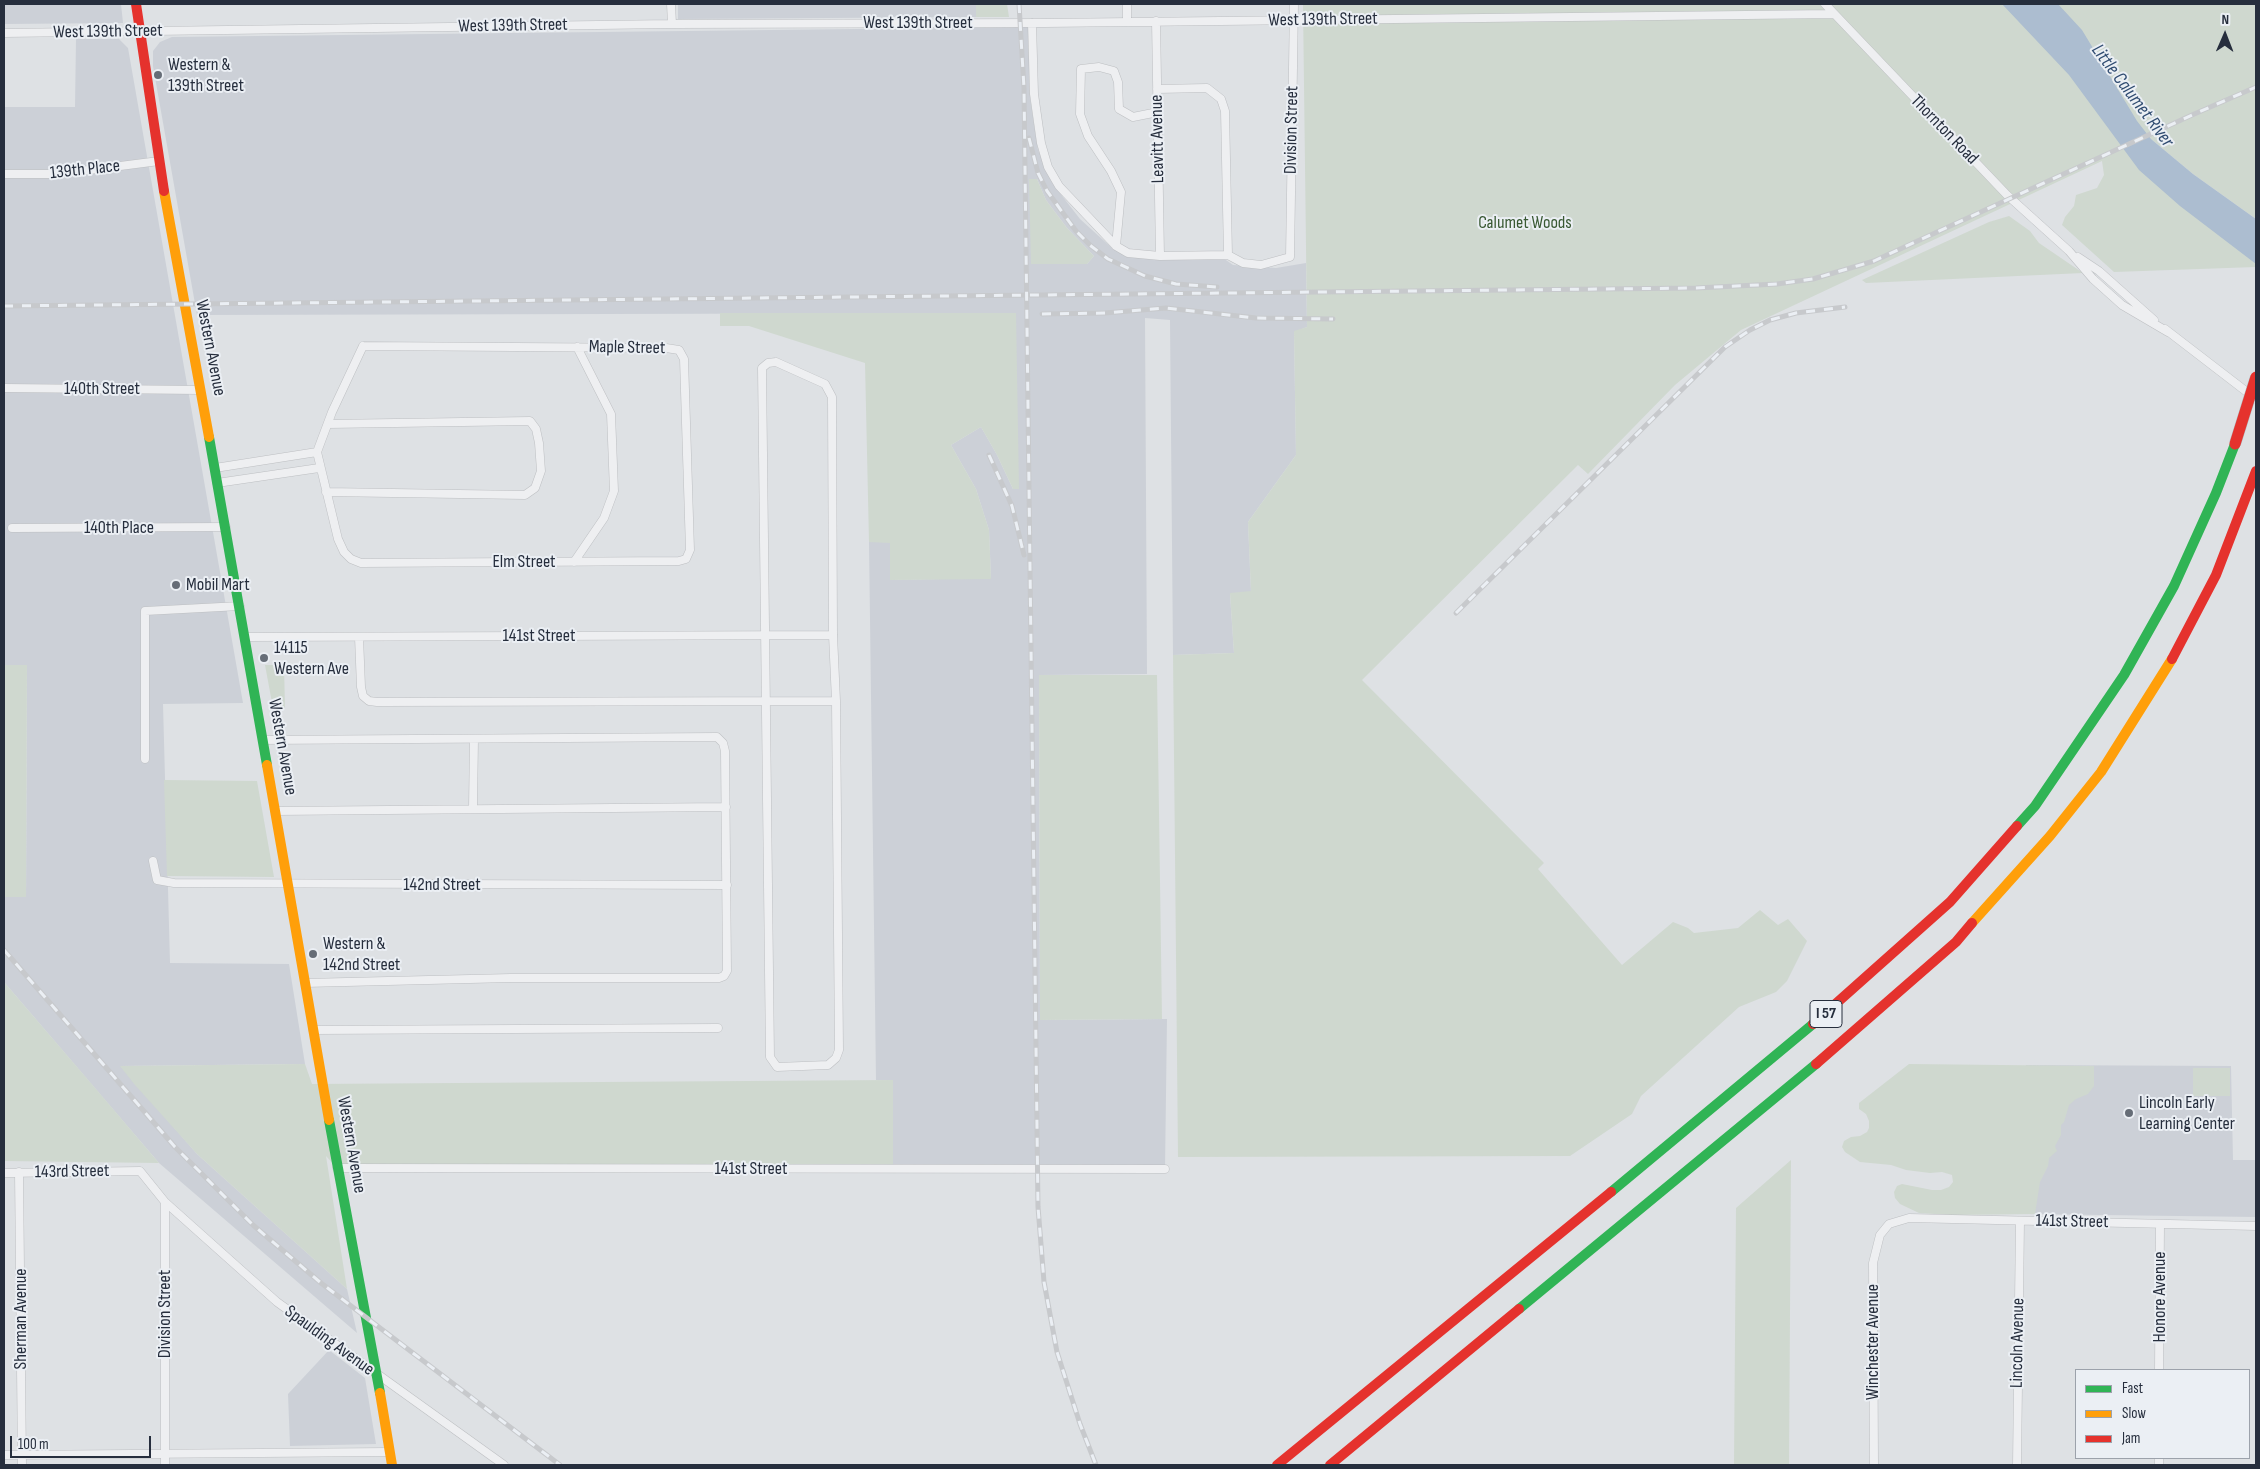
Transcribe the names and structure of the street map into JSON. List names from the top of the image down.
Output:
{
  "streets": {
    "main road": ["Western Avenue", "I 57"],
    "street": [
      "West 139th Street",
      "Division Street",
      "Thornton Road",
      "Leavitt Avenue",
      "139th Place",
      "Maple Street",
      "140th Street",
      "140th Place",
      "Elm Street",
      "141st Street",
      "142nd Street",
      "143rd Street",
      "Honore Avenue",
      "Sherman Avenue",
      "Spaulding Avenue",
      "Winchester Avenue",
      "Lincoln Avenue"
    ]
  },
  "crossings": [
    ["West 139th Street", "Division Street"],
    ["West 139th Street", "Thornton Road"],
    ["West 139th Street", "Leavitt Avenue"],
    ["West 139th Street", "Western Avenue"],
    ["Division Street", "143rd Street"],
    ["Division Street", "Spaulding Avenue"],
    ["139th Place", "Western Avenue"],
    ["Western Avenue", "140th Street"],
    ["Western Avenue", "140th Place"],
    ["Western Avenue", "141st Street"],
    ["Western Avenue", "142nd Street"],
    ["Western Avenue", "Spaulding Avenue"],
    ["Maple Street", "Elm Street"],
    ["141st Street", "Honore Avenue"],
    ["141st Street", "Winchester Avenue"],
    ["141st Street", "Lincoln Avenue"],
    ["143rd Street", "Sherman Avenue"],
    ["143rd Street", "Spaulding Avenue"]
  ],
  "water": ["Little Calumet River"],
  "parks": ["Calumet Woods"],
  "places": [
    "Western & 139th Street",
    "Mobil Mart",
    "14115 Western Ave",
    "Western & 142nd Street",
    "Lincoln Early Learning Center"
  ],
  "legend": ["Fast", "Slow", "Jam"],
  "scale_bar": "100 m",
  "north": "top"
}
